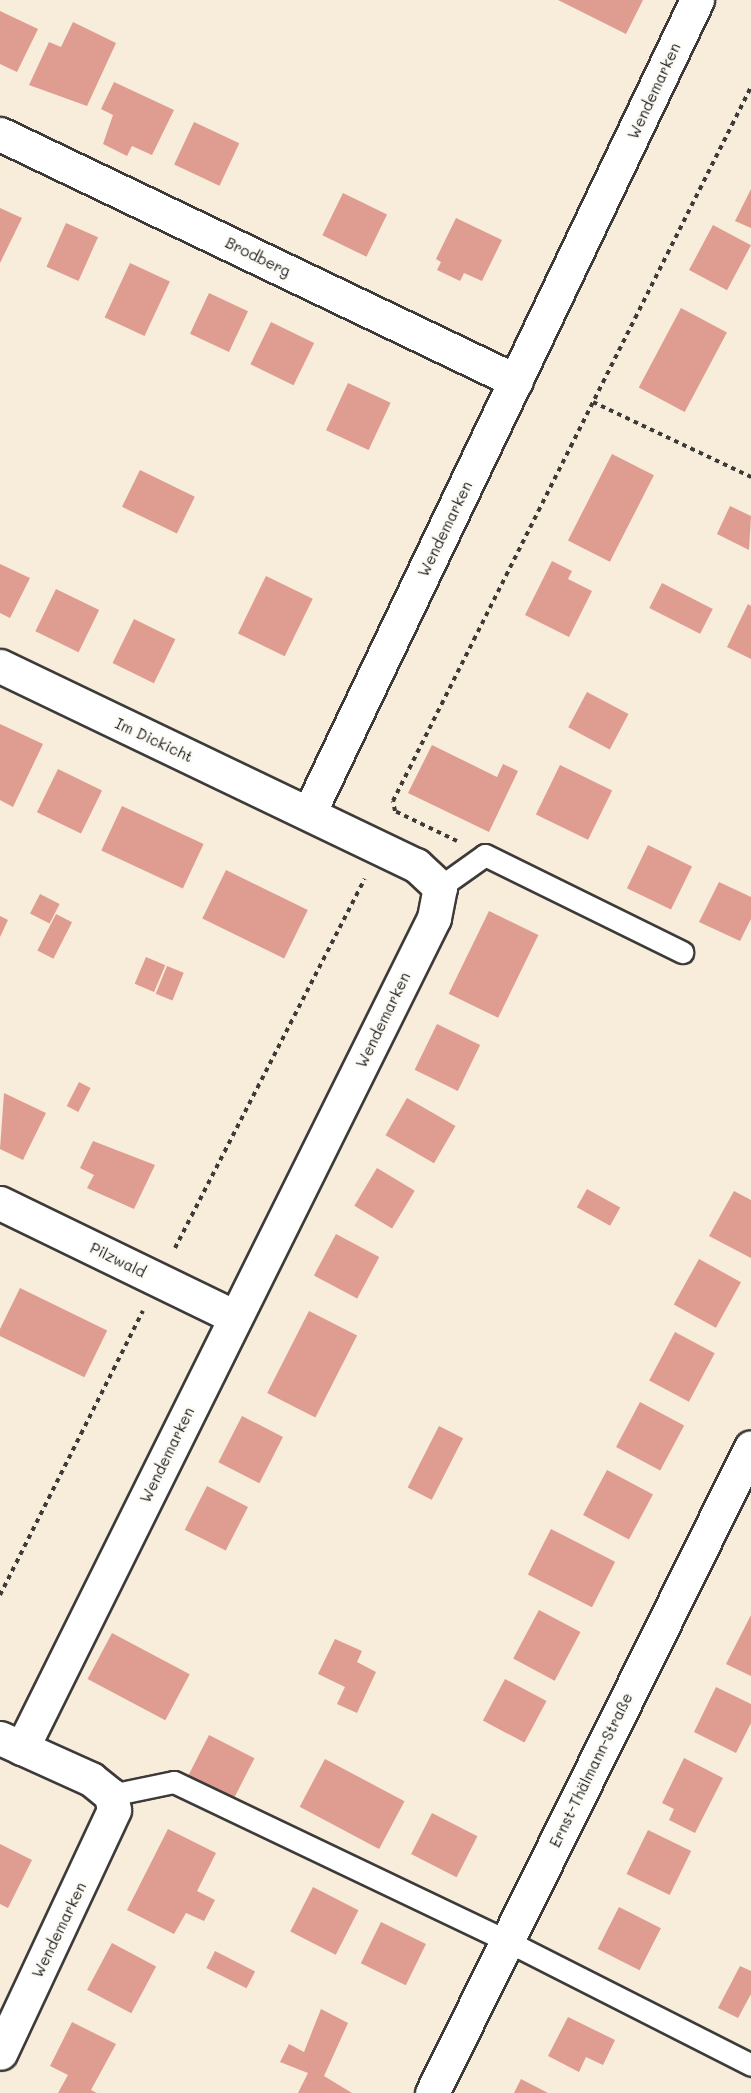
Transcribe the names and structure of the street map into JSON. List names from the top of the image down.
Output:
{
  "streets": {
    "street": [
      "Wendemarken",
      "Brodberg",
      "Im Dickicht",
      "Pilzwald",
      "Ernst-Thälmann-Straße"
    ]
  },
  "crossings": [
    ["Wendemarken", "Brodberg"],
    ["Wendemarken", "Im Dickicht"],
    ["Wendemarken", "Pilzwald"]
  ]
}
